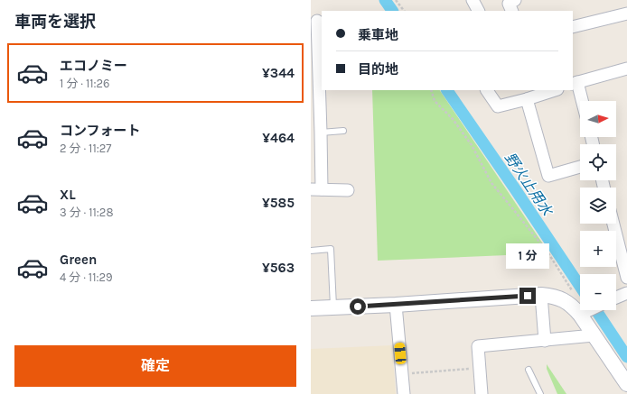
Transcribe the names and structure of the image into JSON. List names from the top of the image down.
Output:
{
  "water": ["野火止用水"],
  "north": "right",
  "page": {
    "heading": "車両を選択",
    "banner": ["乗車地", "目的地"],
    "list": [
      {
        "name": "エコノミー",
        "note": "1 分 · 11:26",
        "value": "¥344"
      },
      {
        "name": "コンフォート",
        "note": "2 分 · 11:27",
        "value": "¥464"
      },
      {
        "name": "XL",
        "note": "3 分 · 11:28",
        "value": "¥585"
      },
      {
        "name": "Green",
        "note": "4 分 · 11:29",
        "value": "¥563"
      }
    ],
    "map_buttons": ["+", "−"],
    "bubble": "1 分",
    "buttons": "確定"
  }
}
